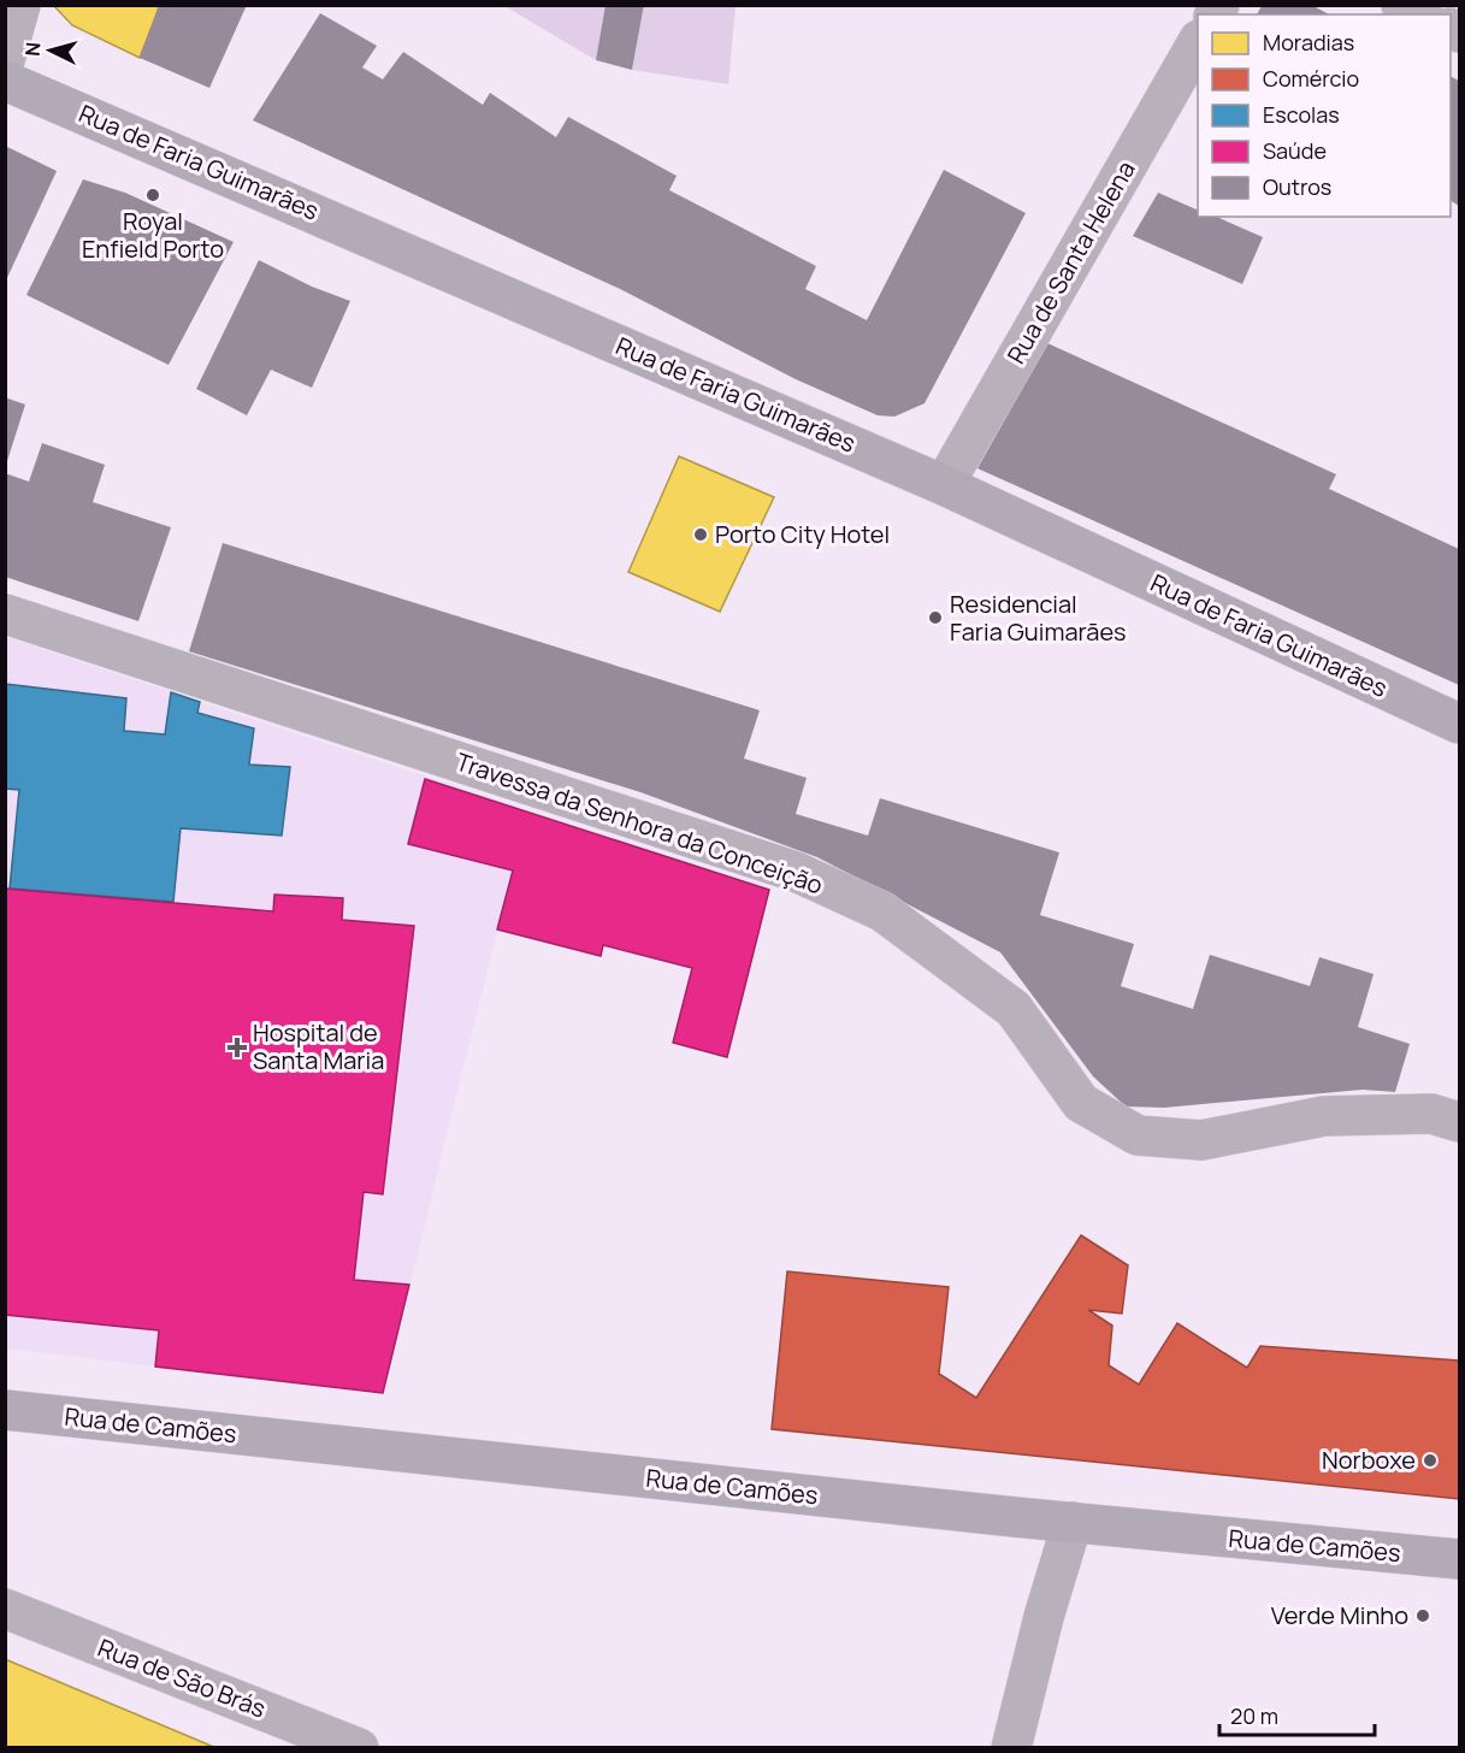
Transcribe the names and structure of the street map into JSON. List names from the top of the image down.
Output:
{
  "streets": {
    "main road": ["Rua de Faria Guimarães", "Rua de Camões"],
    "street": ["Rua de Santa Helena", "Travessa da Senhora da Conceição", "Rua de São Brás"]
  },
  "crossings": [
    ["Rua de Faria Guimarães", "Rua de Santa Helena"]
  ],
  "places": {
    "other": [
      "Royal Enfield Porto",
      "Porto City Hotel",
      "Residencial Faria Guimarães",
      "Norboxe",
      "Verde Minho"
    ],
    "health": ["Hospital de Santa Maria"]
  },
  "legend": [
    "Moradias",
    "Comércio",
    "Escolas",
    "Saúde",
    "Outros"
  ],
  "scale_bar": "20 m",
  "north": "left"
}
